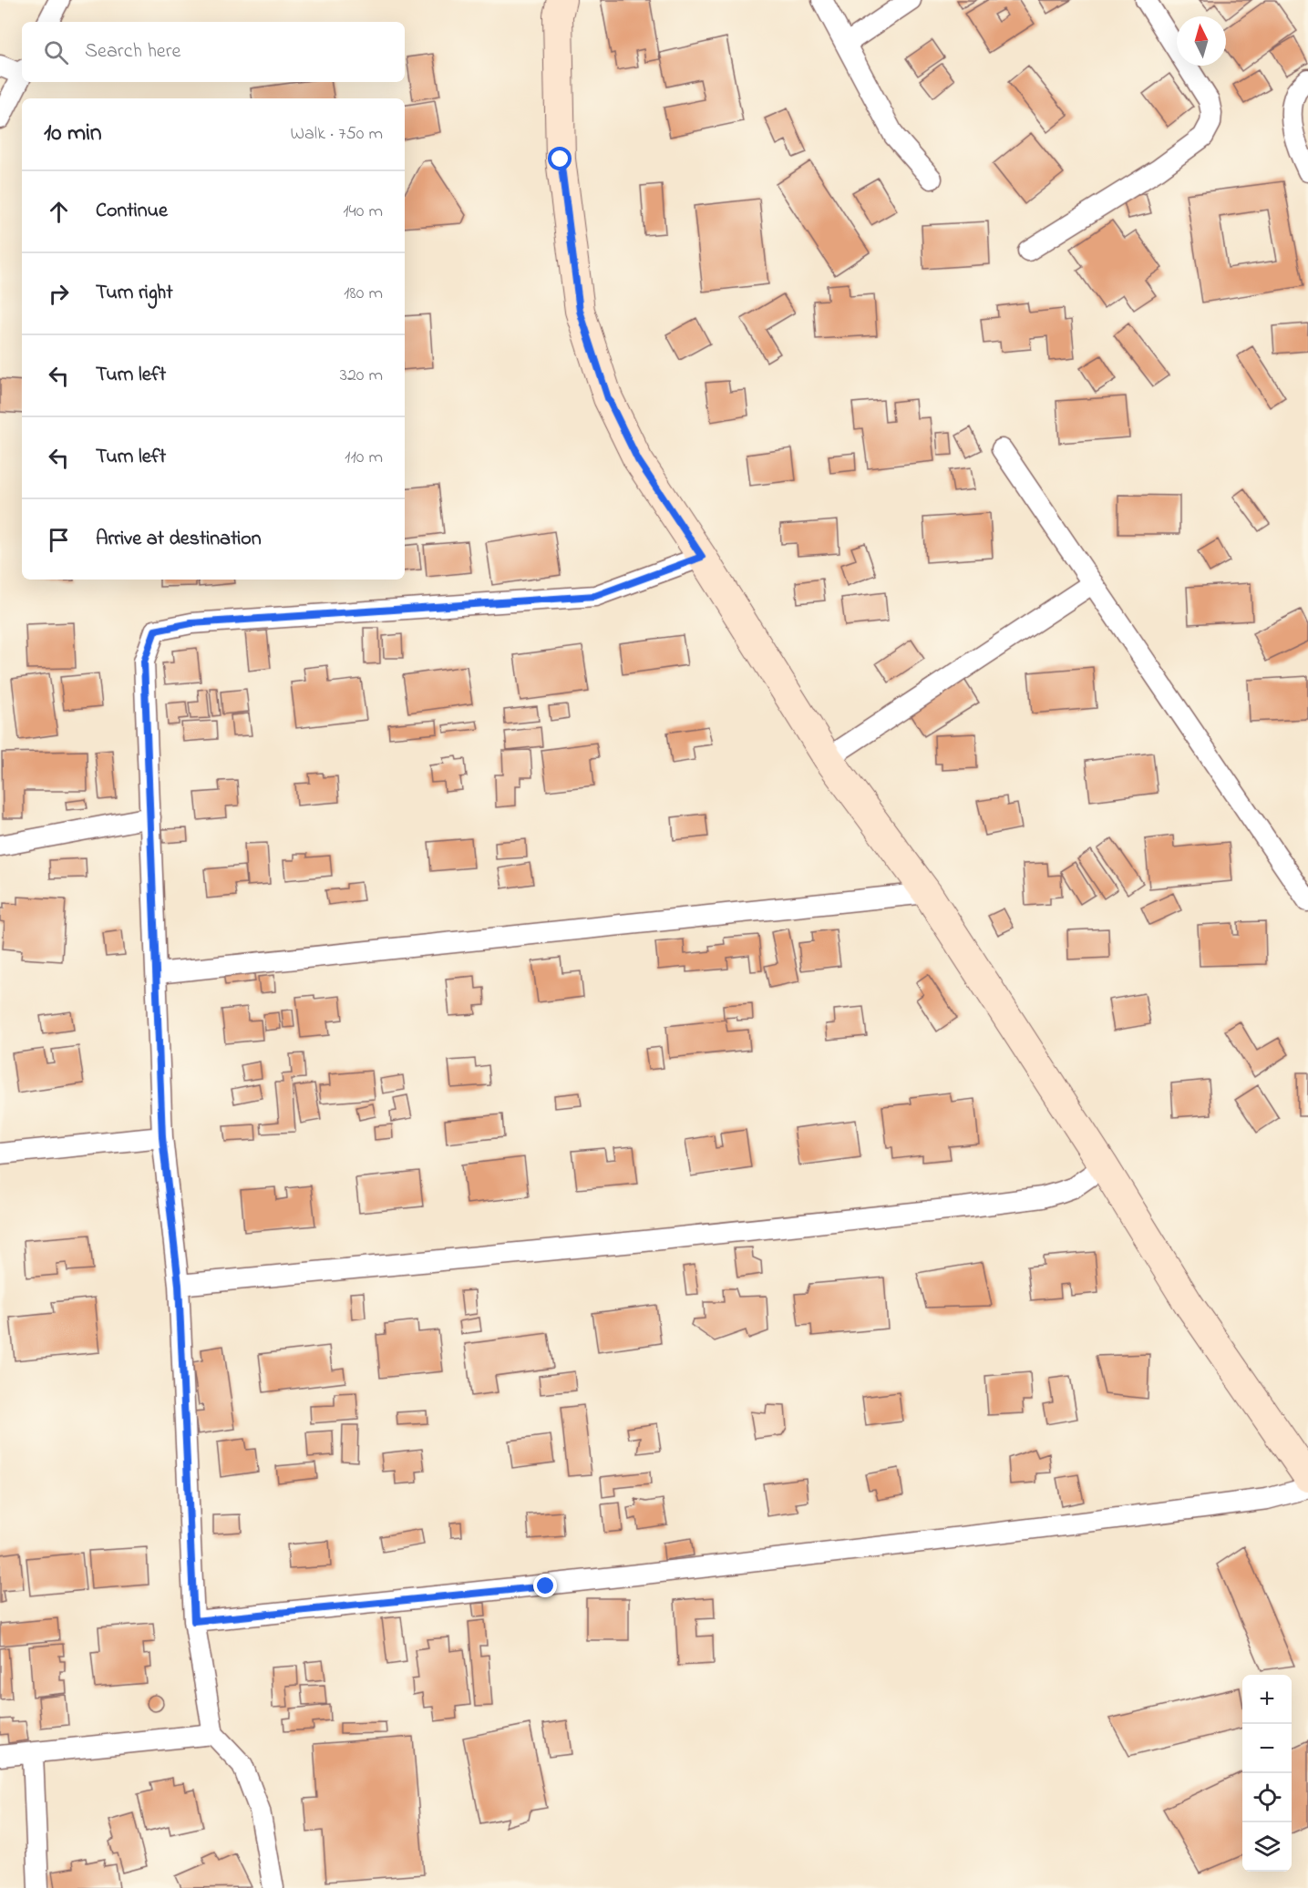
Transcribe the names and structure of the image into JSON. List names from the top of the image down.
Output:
{
  "north": "top",
  "page": {
    "search": "Search here",
    "heading": ["10 min", "Walk · 750 m"],
    "list": [
      ["Continue", "140 m"],
      ["Turn right", "180 m"],
      ["Turn left", "320 m"],
      ["Turn left", "110 m"],
      "Arrive at destination"
    ],
    "map_buttons": ["+", "−"]
  }
}
